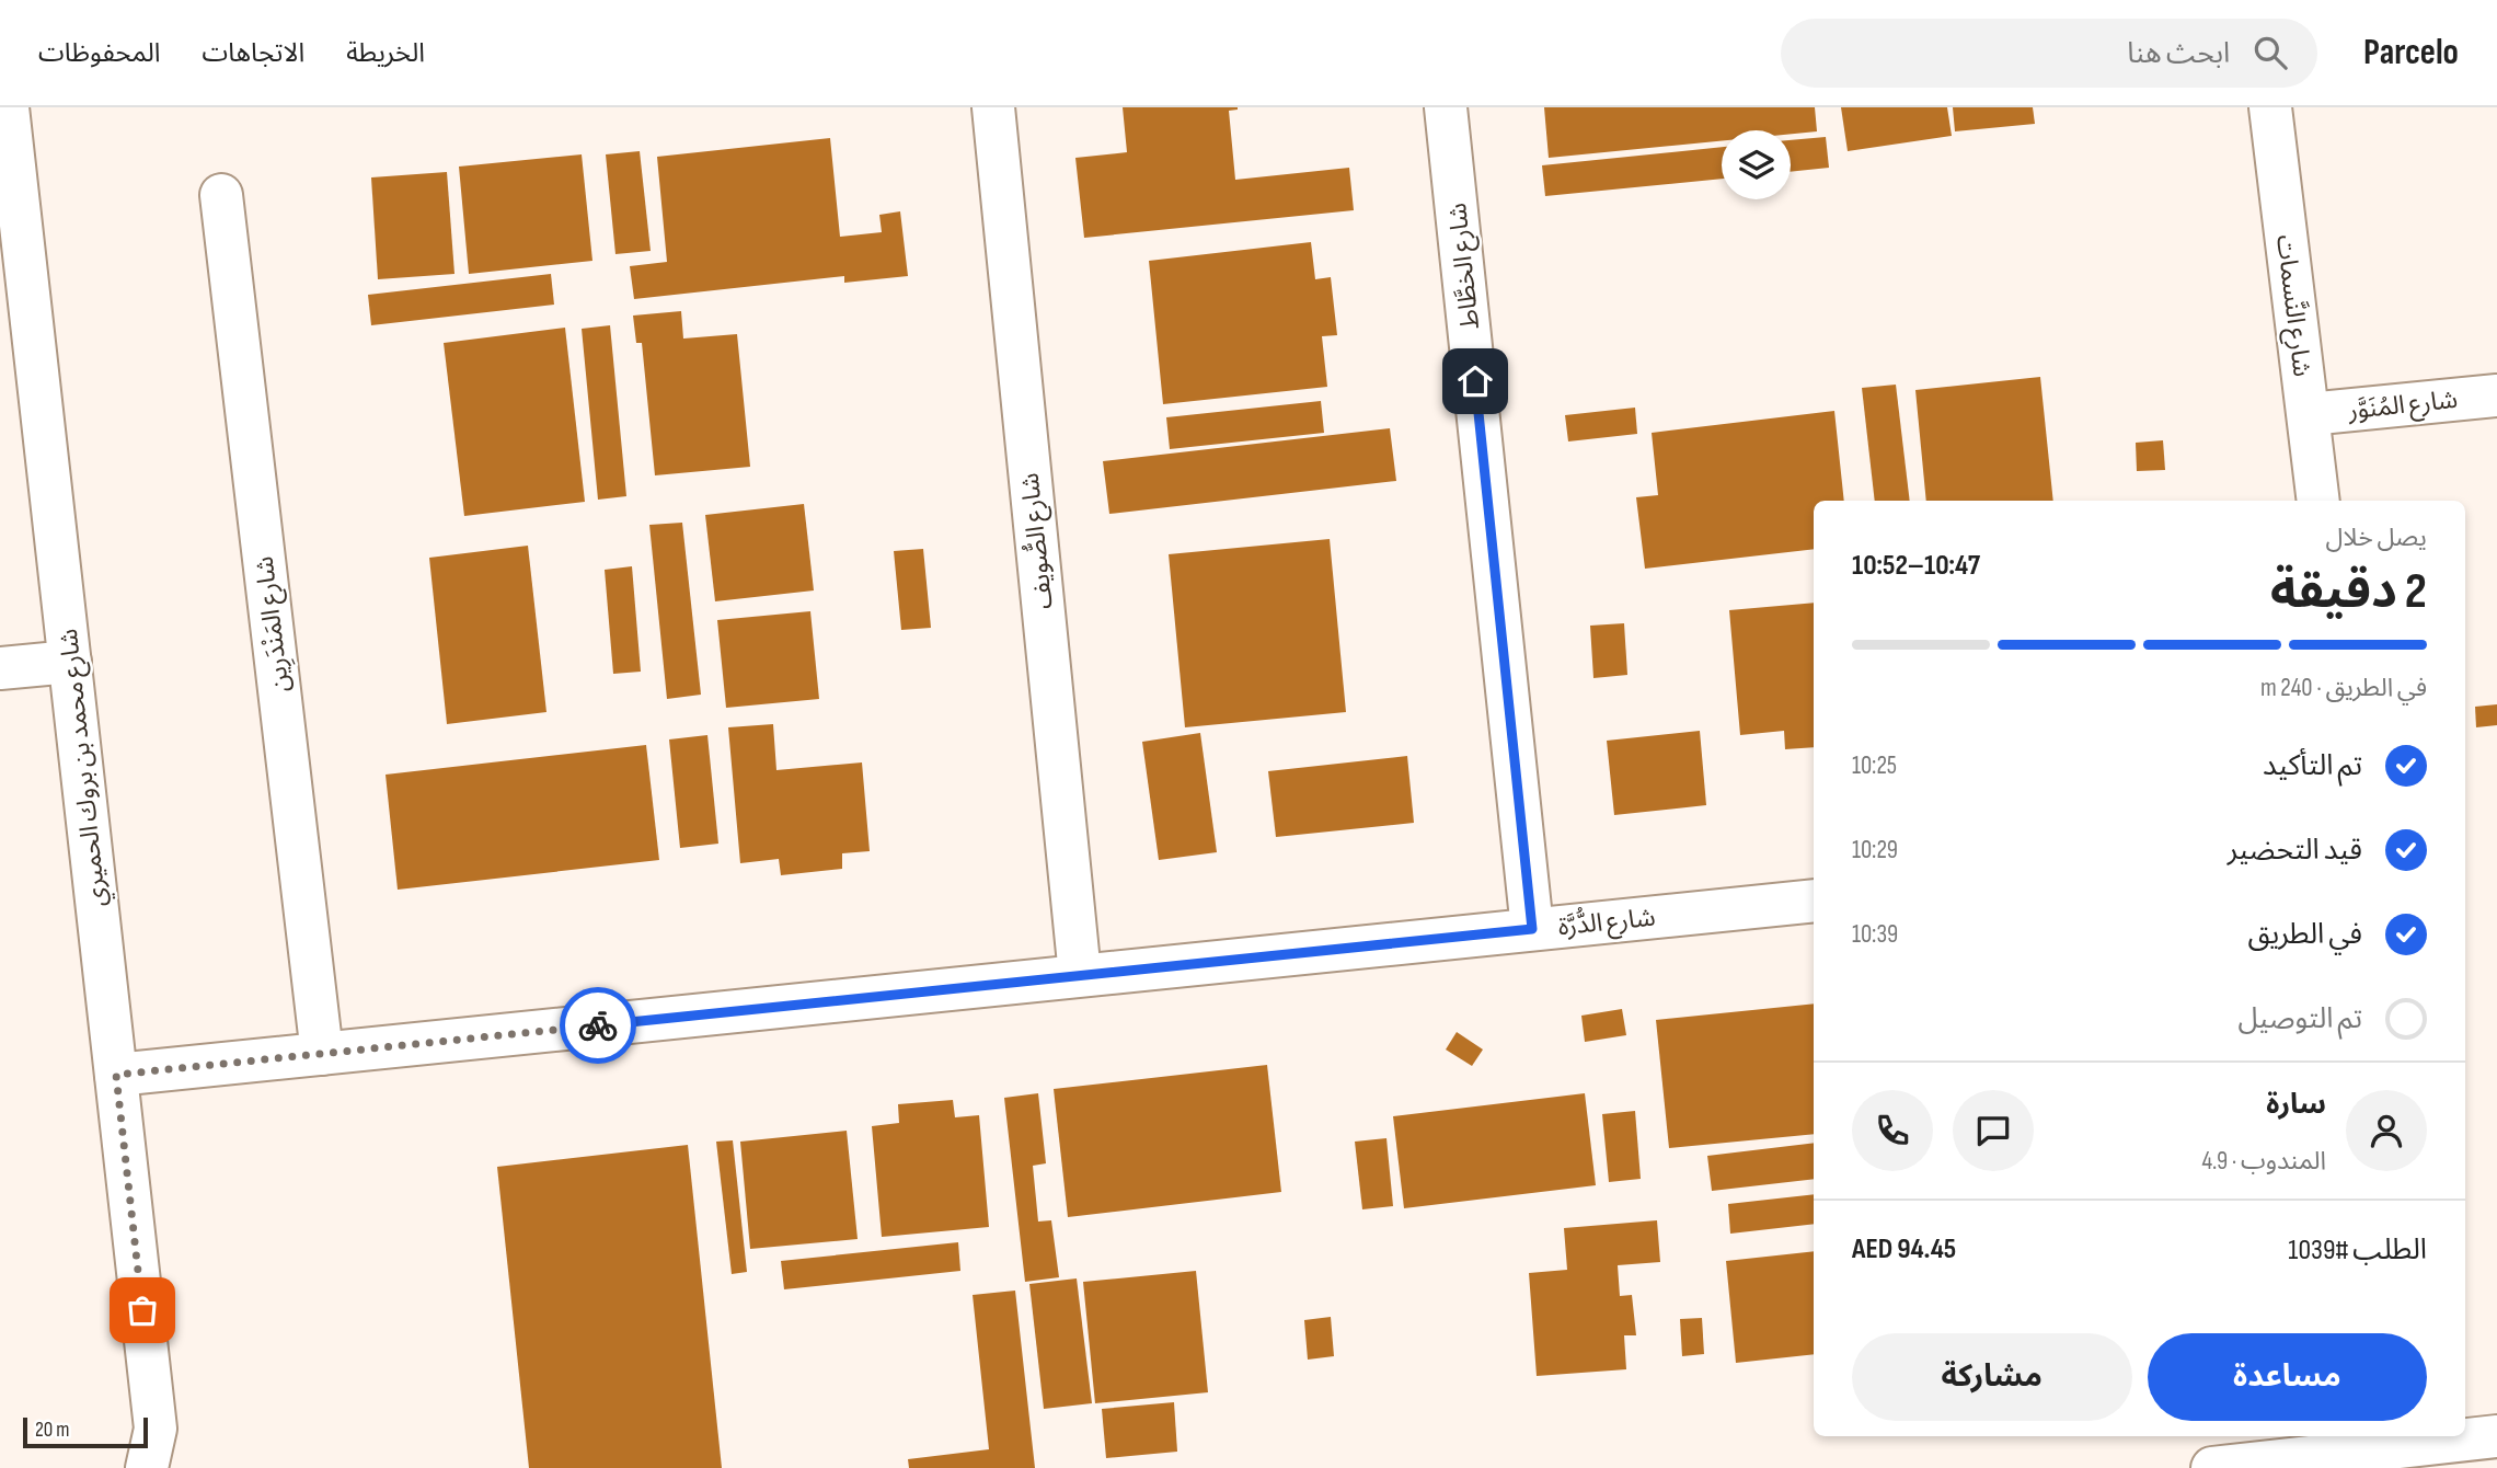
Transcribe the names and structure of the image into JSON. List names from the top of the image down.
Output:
{
  "streets": {
    "street": [
      "شارع الخطَّاط",
      "شارع النَّسمات",
      "شارع المُنَوَّر",
      "شارع الصُّويف",
      "شارع المَنْدَرِين",
      "شارع محمد بن بروك الحميري",
      "شارع الدُّرَّة"
    ]
  },
  "crossings": [
    ["شارع الخطَّاط", "شارع الدُّرَّة"],
    ["شارع النَّسمات", "شارع المُنَوَّر"],
    ["شارع الصُّويف", "شارع الدُّرَّة"],
    ["شارع المَنْدَرِين", "شارع الدُّرَّة"],
    ["شارع محمد بن بروك الحميري", "شارع الدُّرَّة"]
  ],
  "scale_bar": "20 m",
  "page": {
    "header": "Parcelo",
    "search": "ابحث هنا",
    "nav": ["الخريطة", "الاتجاهات", "المحفوظات"],
    "heading": ["2 دقيقة", "يصل خلال", "10:47–10:52"],
    "panel": [
      "سارة",
      "المندوب · 4.9",
      "الطلب #1039",
      "AED 94.45"
    ],
    "bar": "في الطريق · 240 m",
    "list": [
      ["تم التأكيد", "10:25"],
      ["قيد التحضير", "10:29"],
      ["في الطريق", "10:39"],
      "تم التوصيل"
    ],
    "buttons": ["مساعدة", "مشاركة"],
    "scale": "20 m"
  }
}
